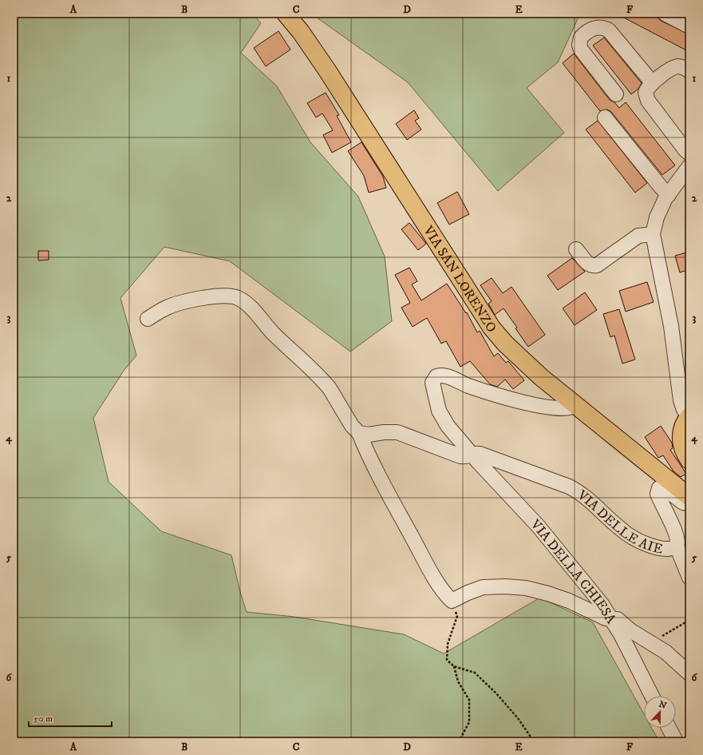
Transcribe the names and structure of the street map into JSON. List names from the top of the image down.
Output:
{
  "streets": {
    "main road": ["VIA SAN LORENZO"],
    "street": ["VIA DELLE AIE", "VIA DELLA CHIESA"]
  },
  "crossings": [
    ["VIA SAN LORENZO", "VIA DELLA CHIESA"],
    ["VIA DELLE AIE", "VIA DELLA CHIESA"]
  ],
  "scale_bar": "50 m",
  "north": "top",
  "grid": {
    "columns": [
      "A",
      "B",
      "C",
      "D",
      "E",
      "F"
    ],
    "rows": [
      "1",
      "2",
      "3",
      "4",
      "5",
      "6"
    ]
  }
}
